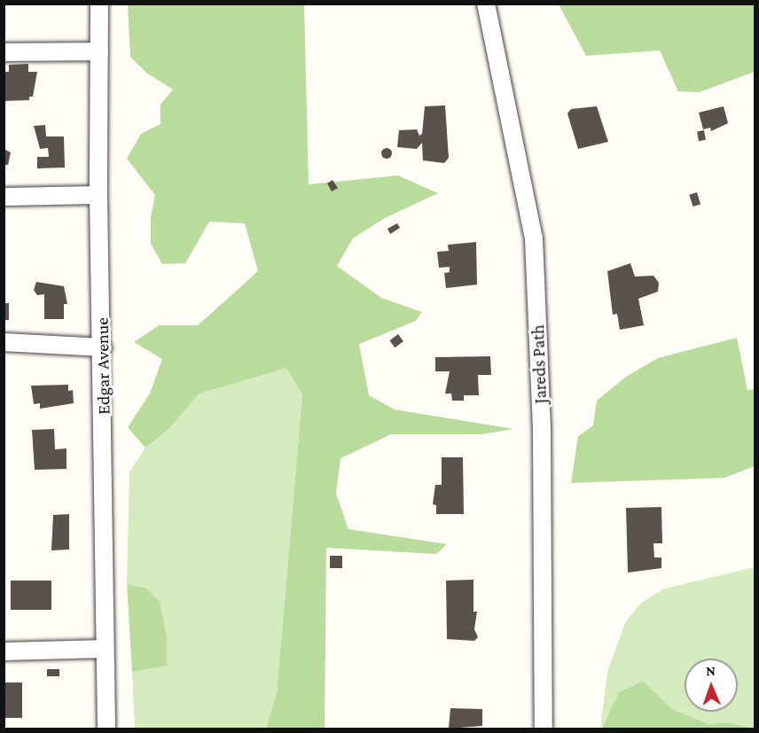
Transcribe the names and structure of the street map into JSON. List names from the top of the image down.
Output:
{
  "streets": {
    "street": ["Jareds Path", "Edgar Avenue"]
  },
  "north": "top"
}
